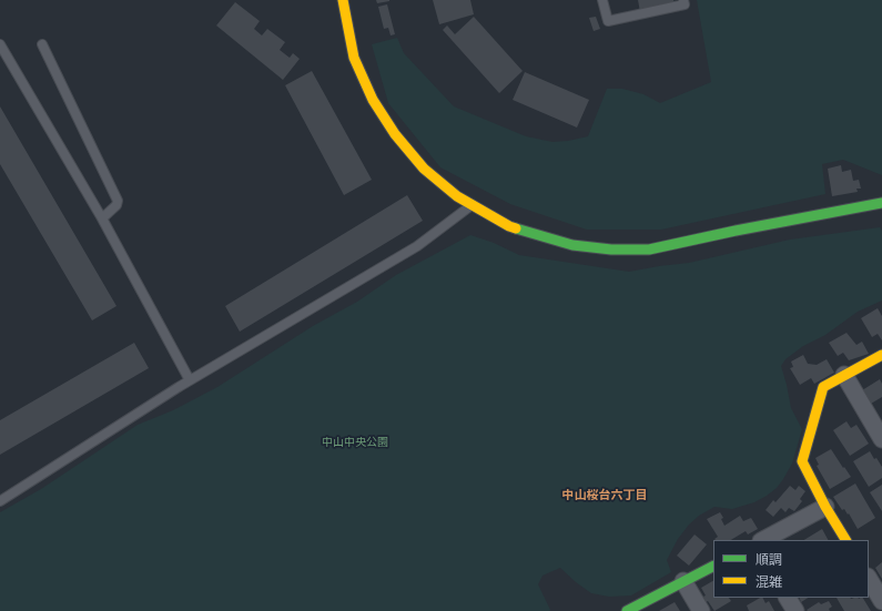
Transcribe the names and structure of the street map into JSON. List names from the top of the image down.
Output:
{
  "districts": ["中山桜台六丁目"],
  "parks": ["中山中央公園"],
  "legend": ["順調", "混雑"]
}
